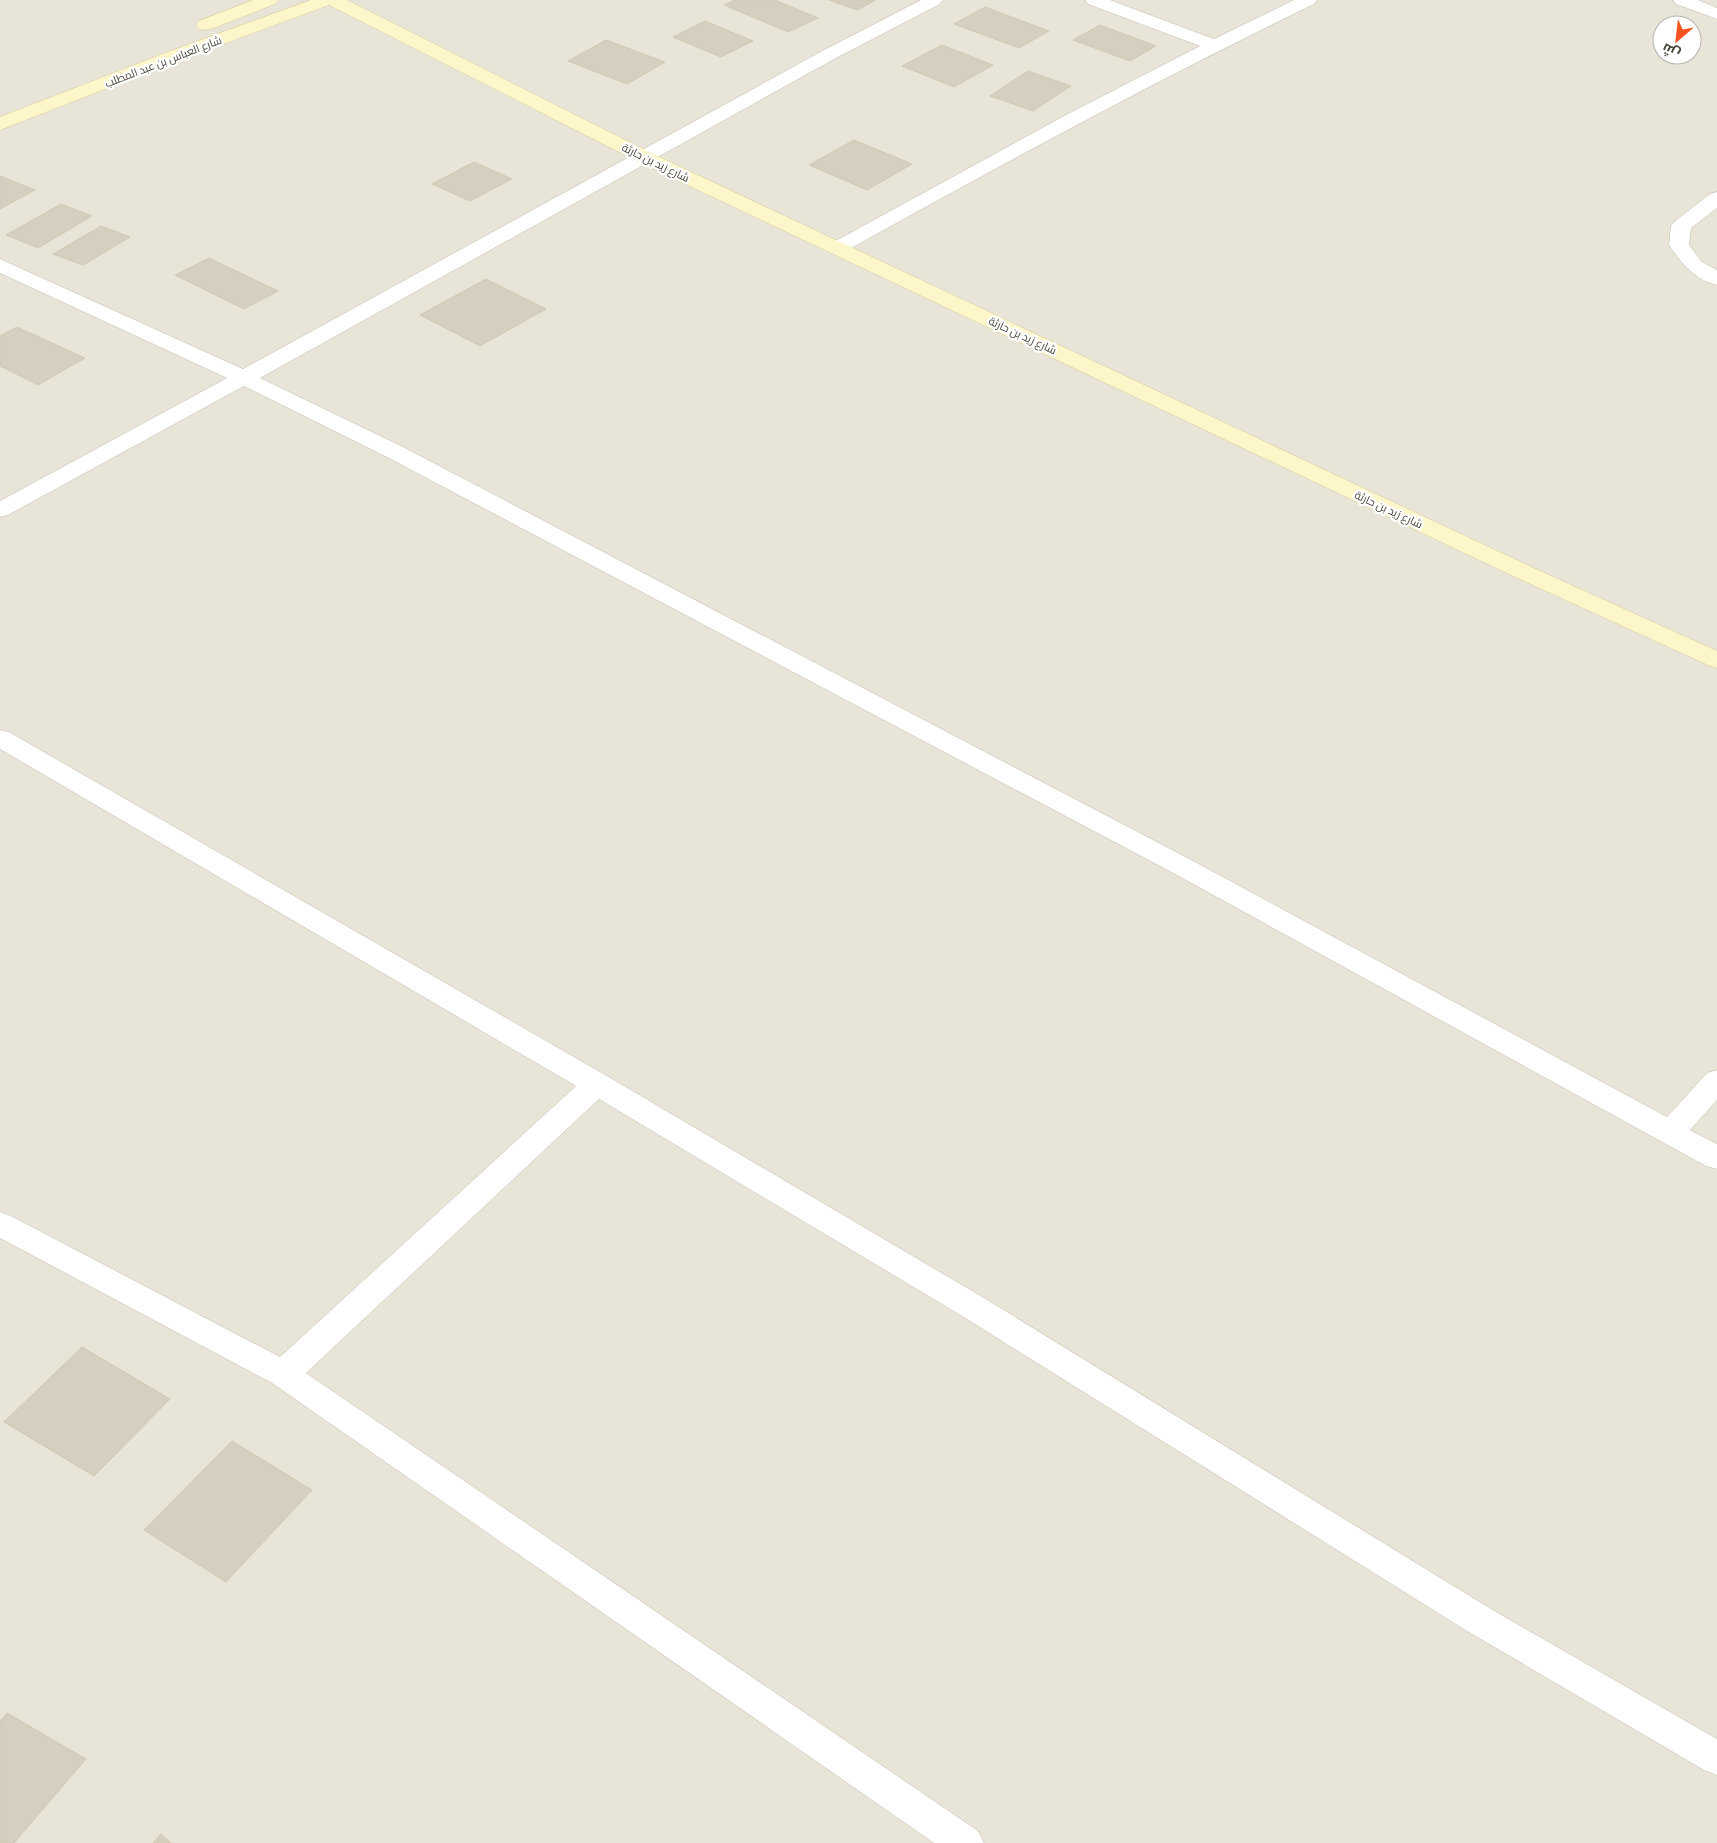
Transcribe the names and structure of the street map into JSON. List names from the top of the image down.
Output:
{
  "streets": {
    "street": ["شارع العباس بن عبد المطلب", "شارع زيد بن حارثة"]
  },
  "north": "bottom left"
}
